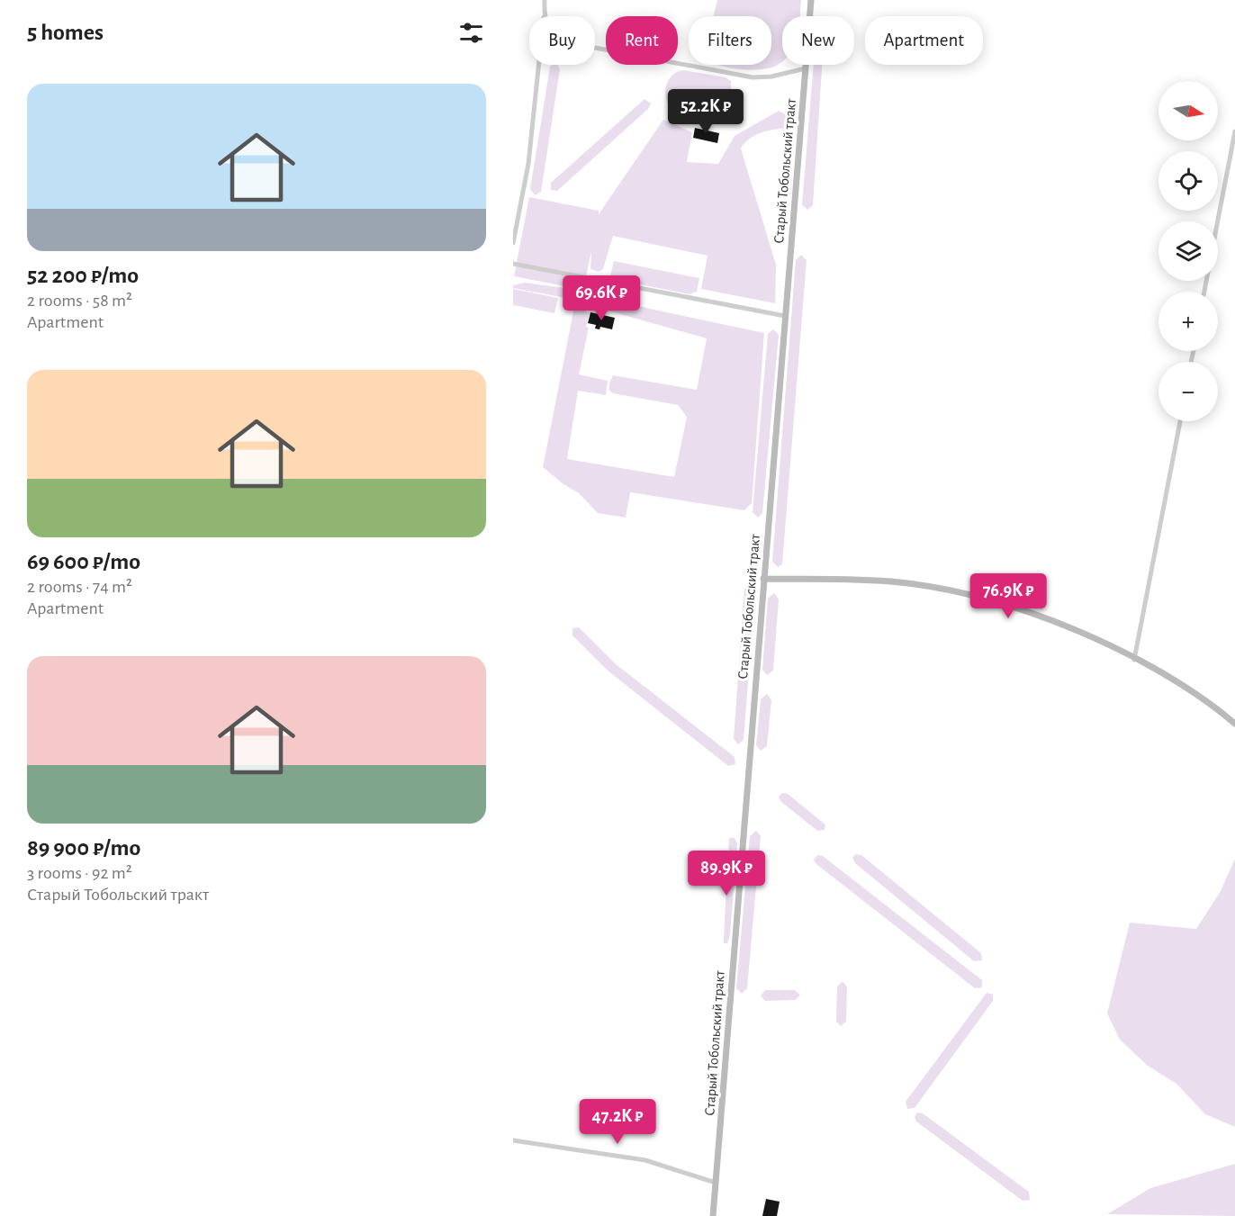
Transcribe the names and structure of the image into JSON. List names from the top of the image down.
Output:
{
  "streets": {
    "street": ["Старый Тобольский тракт"]
  },
  "north": "right",
  "page": {
    "heading": "5 homes",
    "chip": [
      "Buy",
      "Rent",
      "Filters",
      "New",
      "Apartment"
    ],
    "list": [
      {
        "name": "52 200 ₽/mo",
        "note": "2 rooms · 58 m² · Apartment"
      },
      {
        "name": "69 600 ₽/mo",
        "note": "2 rooms · 74 m² · Apartment"
      },
      {
        "name": "89 900 ₽/mo",
        "note": "3 rooms · 92 m² · Старый Тобольский тракт"
      }
    ],
    "map_buttons": ["+", "−"],
    "price": [
      "52.2K ₽",
      "69.6K ₽",
      "76.9K ₽",
      "89.9K ₽",
      "47.2K ₽"
    ]
  }
}
